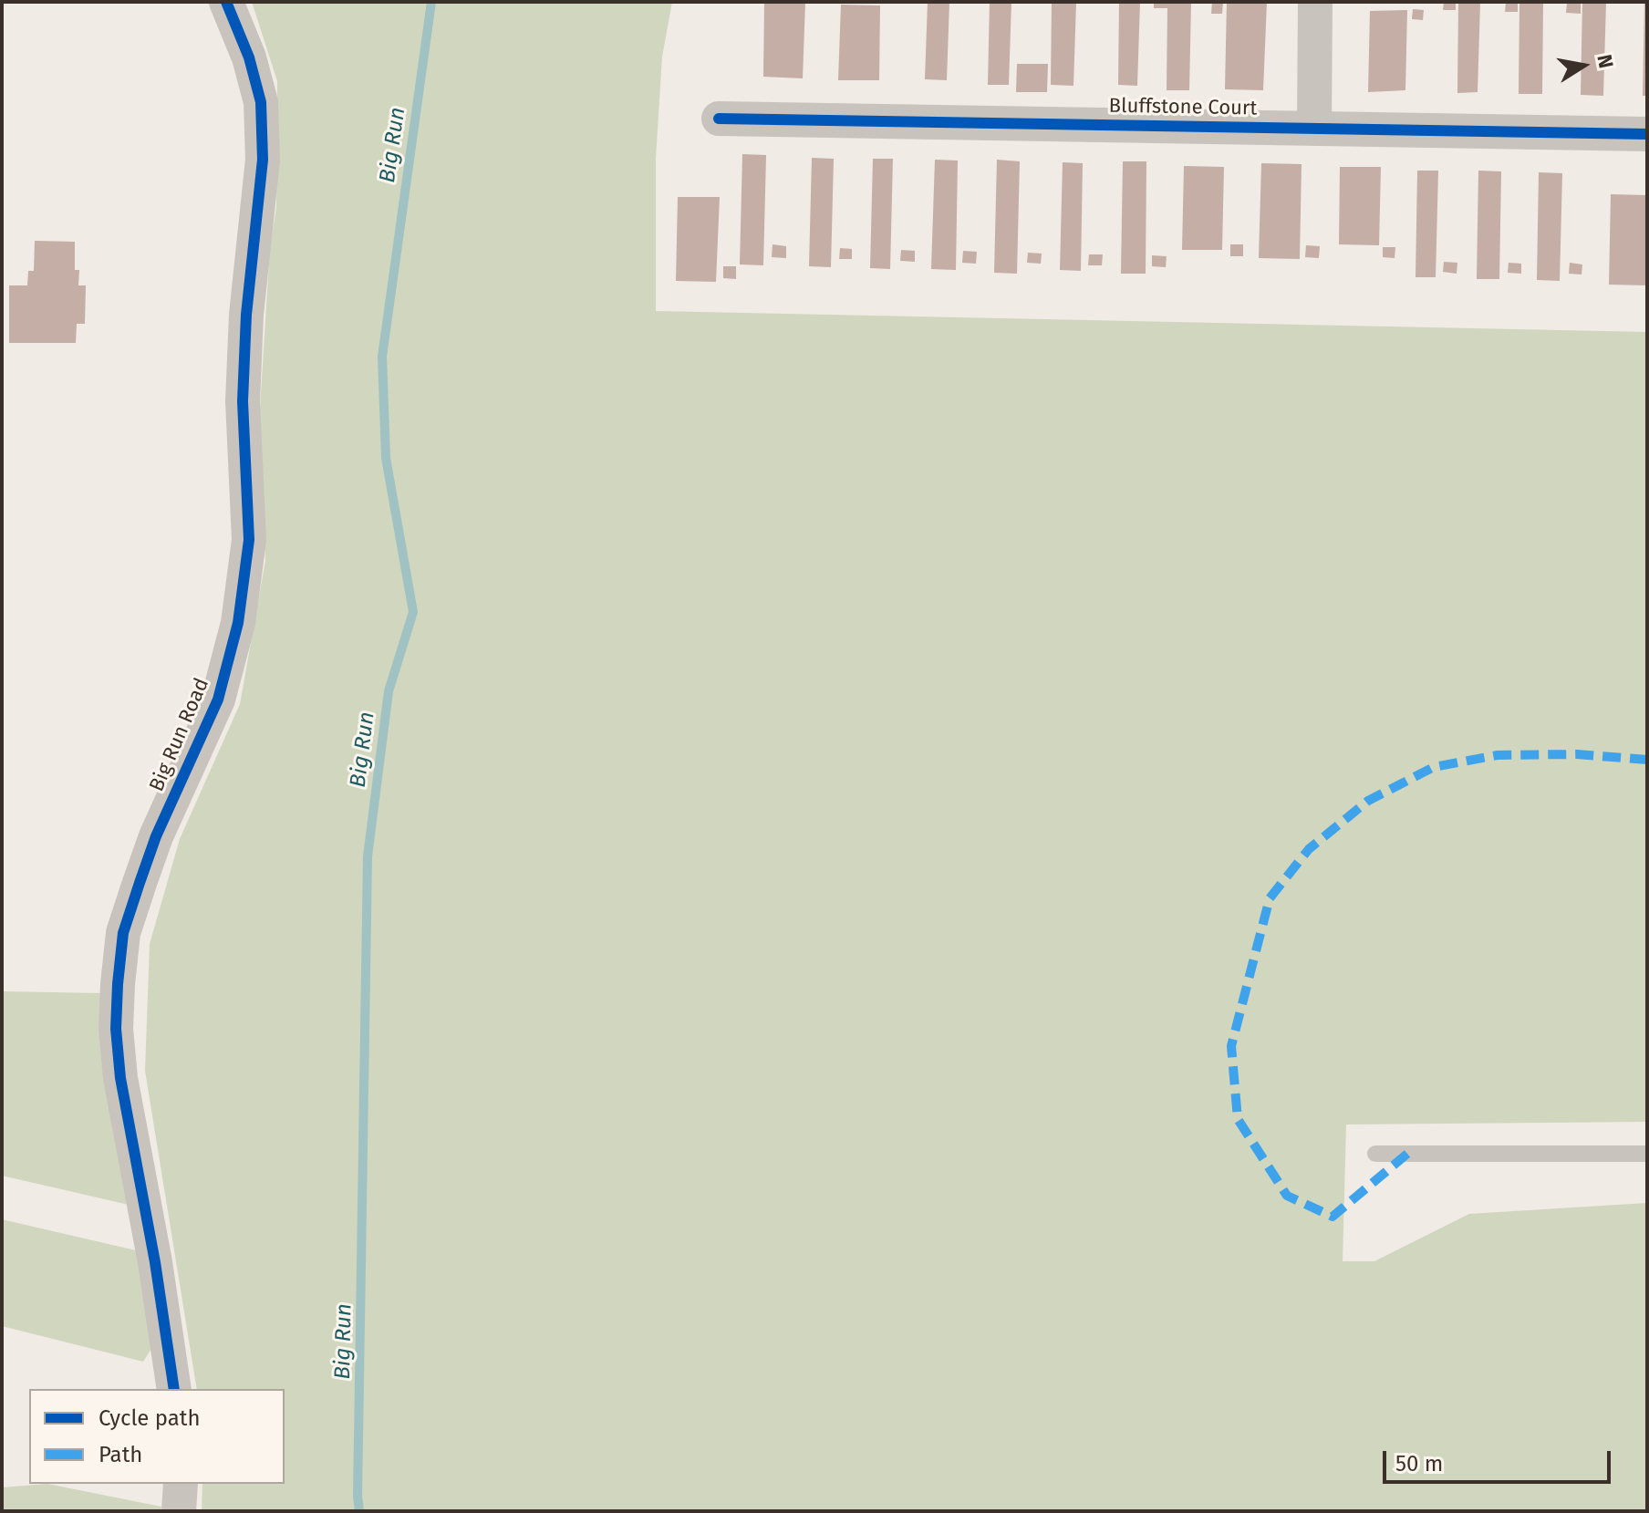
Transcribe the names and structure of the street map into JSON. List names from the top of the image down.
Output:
{
  "streets": {
    "street": ["Bluffstone Court", "Big Run Road"]
  },
  "water": ["Big Run"],
  "legend": ["Cycle path", "Path"],
  "scale_bar": "50 m",
  "north": "right"
}
